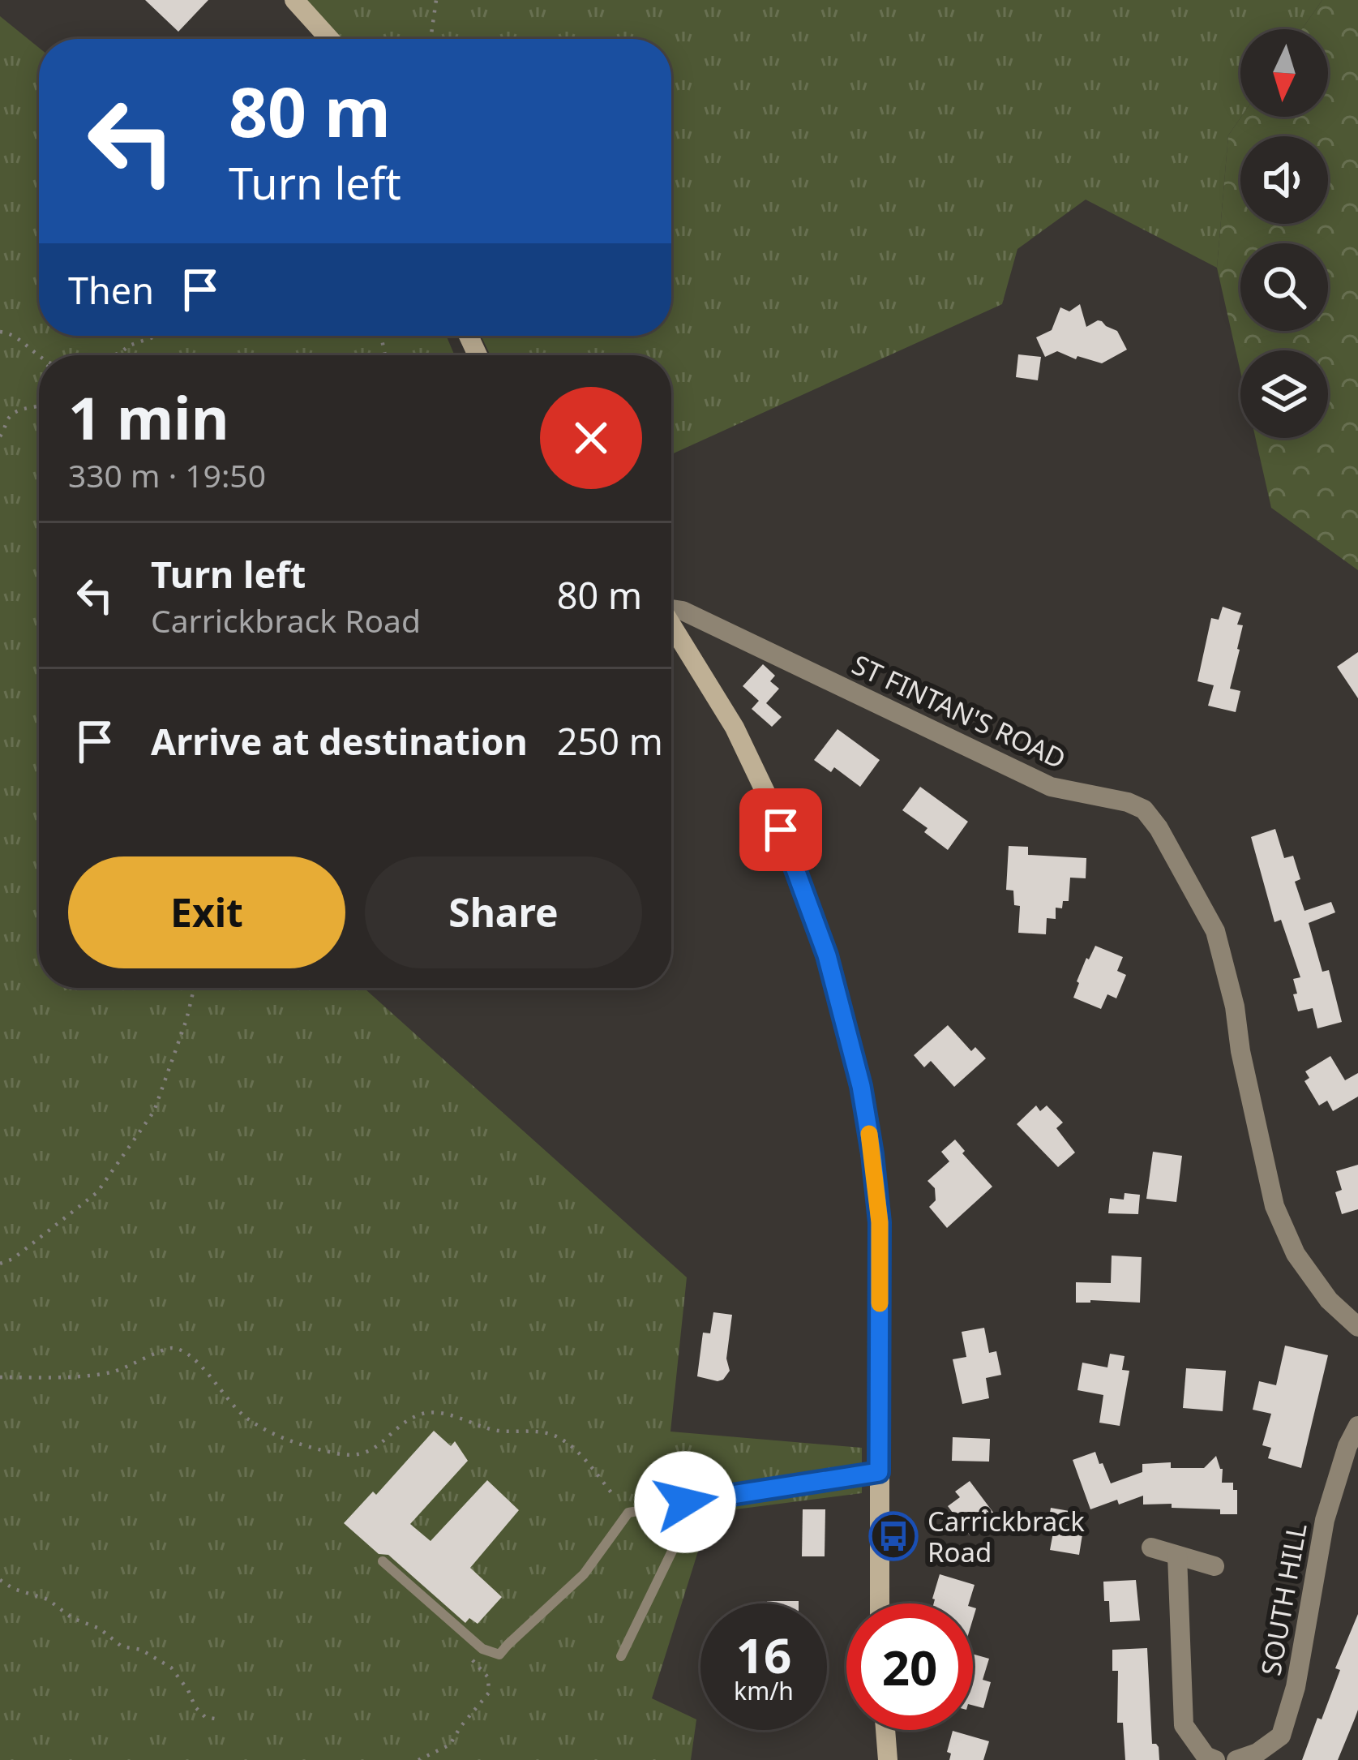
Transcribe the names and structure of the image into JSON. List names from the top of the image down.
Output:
{
  "streets": {
    "street": ["ST FINTAN'S ROAD", "SOUTH HILL"]
  },
  "places": {
    "bus stop": ["Carrickbrack Road"]
  },
  "north": "bottom",
  "page": {
    "turn": ["80 m", "Turn left"],
    "then": "Then",
    "heading": ["1 min", "330 m · 19:50"],
    "list": [
      {
        "name": "Turn left",
        "note": "Carrickbrack Road",
        "value": "80 m"
      },
      {
        "name": "Arrive at destination",
        "value": "250 m"
      }
    ],
    "buttons": ["Exit", "Share"],
    "speed": "16 km/h",
    "limit": "20"
  }
}
